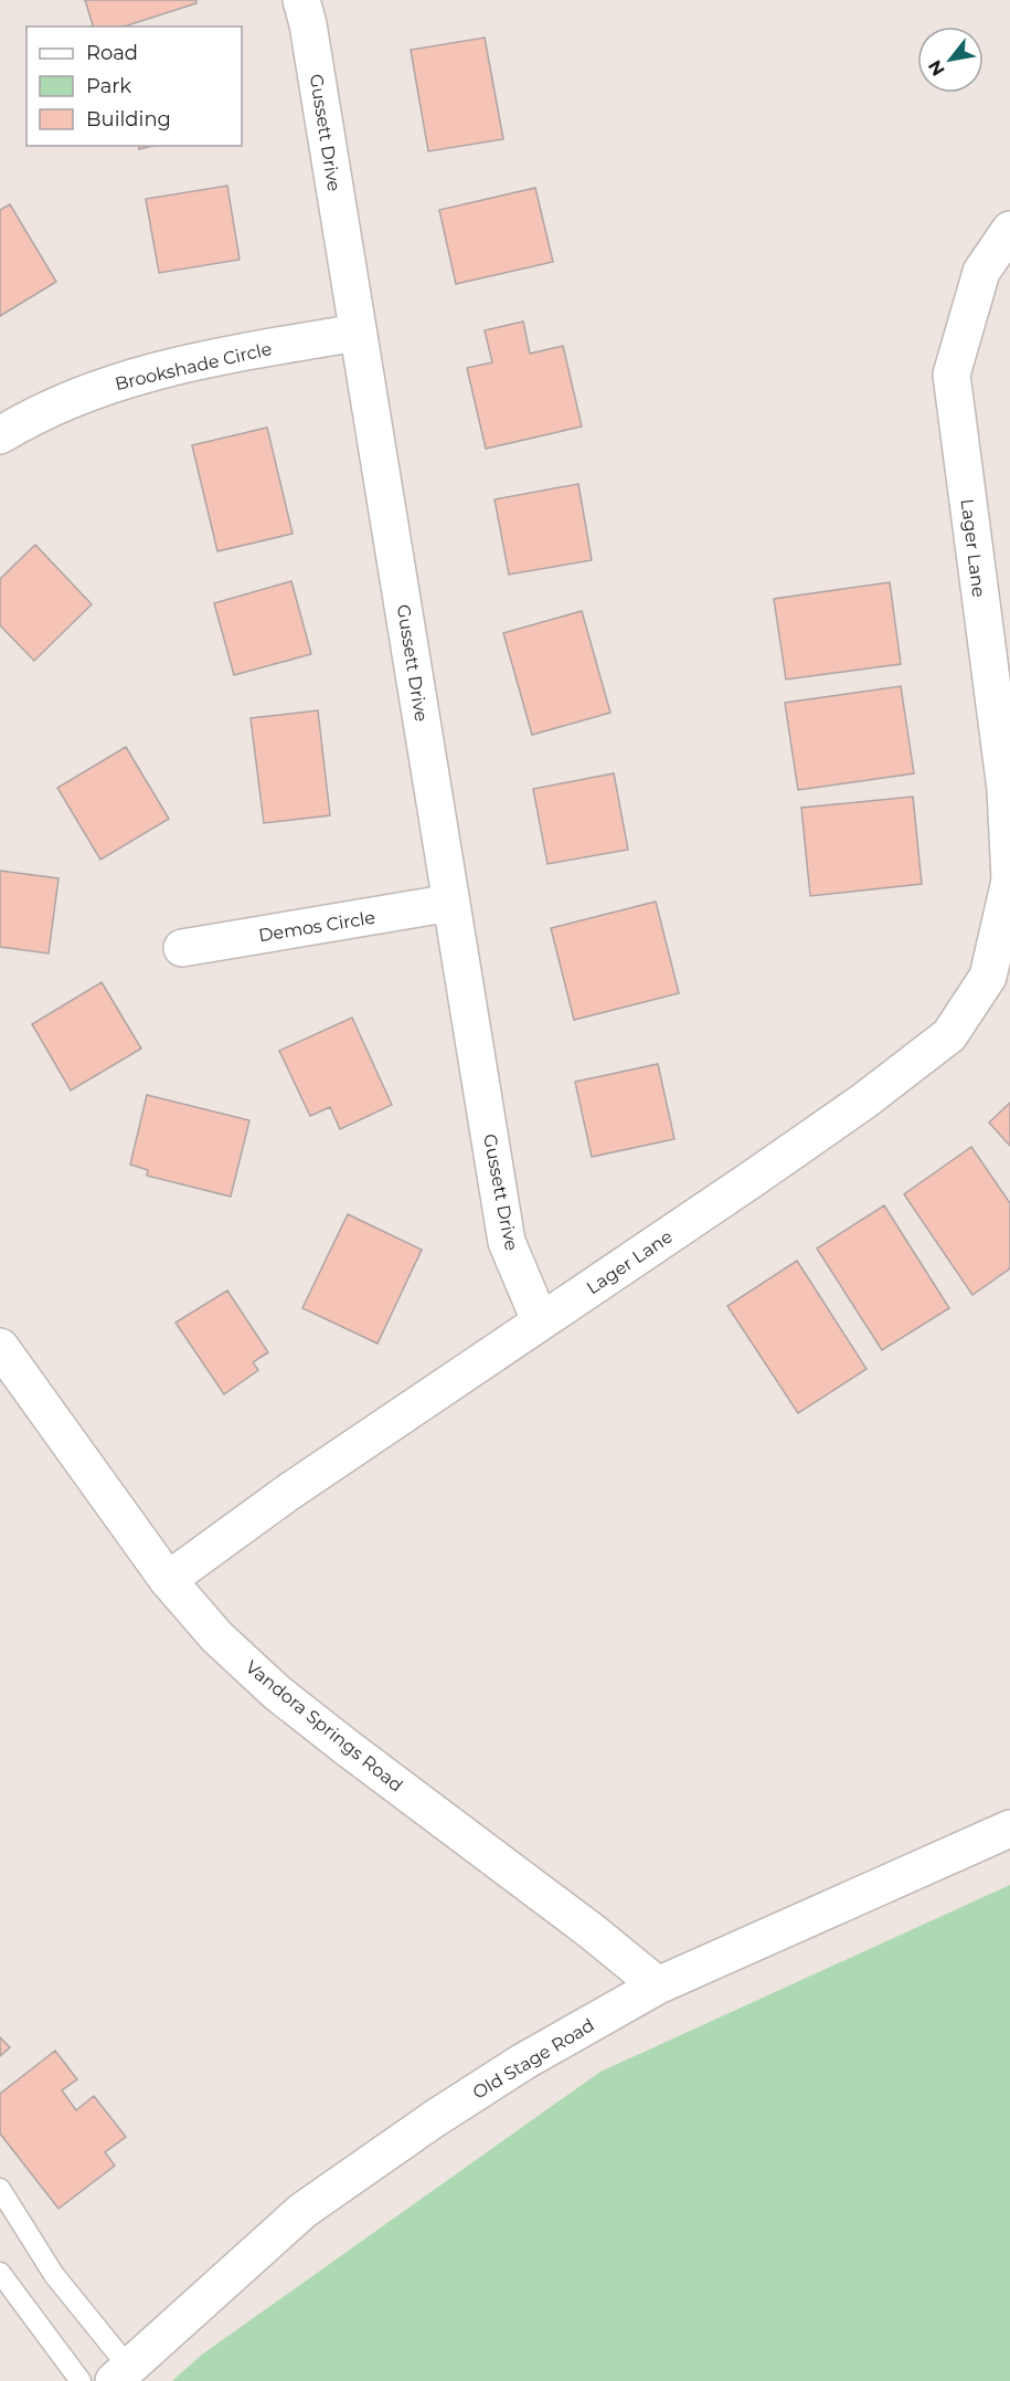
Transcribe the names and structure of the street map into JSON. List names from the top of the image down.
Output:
{
  "streets": {
    "street": [
      "Gussett Drive",
      "Brookshade Circle",
      "Lager Lane",
      "Demos Circle",
      "Vandora Springs Road",
      "Old Stage Road"
    ]
  },
  "crossings": [
    ["Gussett Drive", "Brookshade Circle"],
    ["Gussett Drive", "Lager Lane"],
    ["Gussett Drive", "Demos Circle"],
    ["Lager Lane", "Vandora Springs Road"],
    ["Vandora Springs Road", "Old Stage Road"]
  ],
  "legend": ["Road", "Park", "Building"],
  "north": "bottom left"
}
